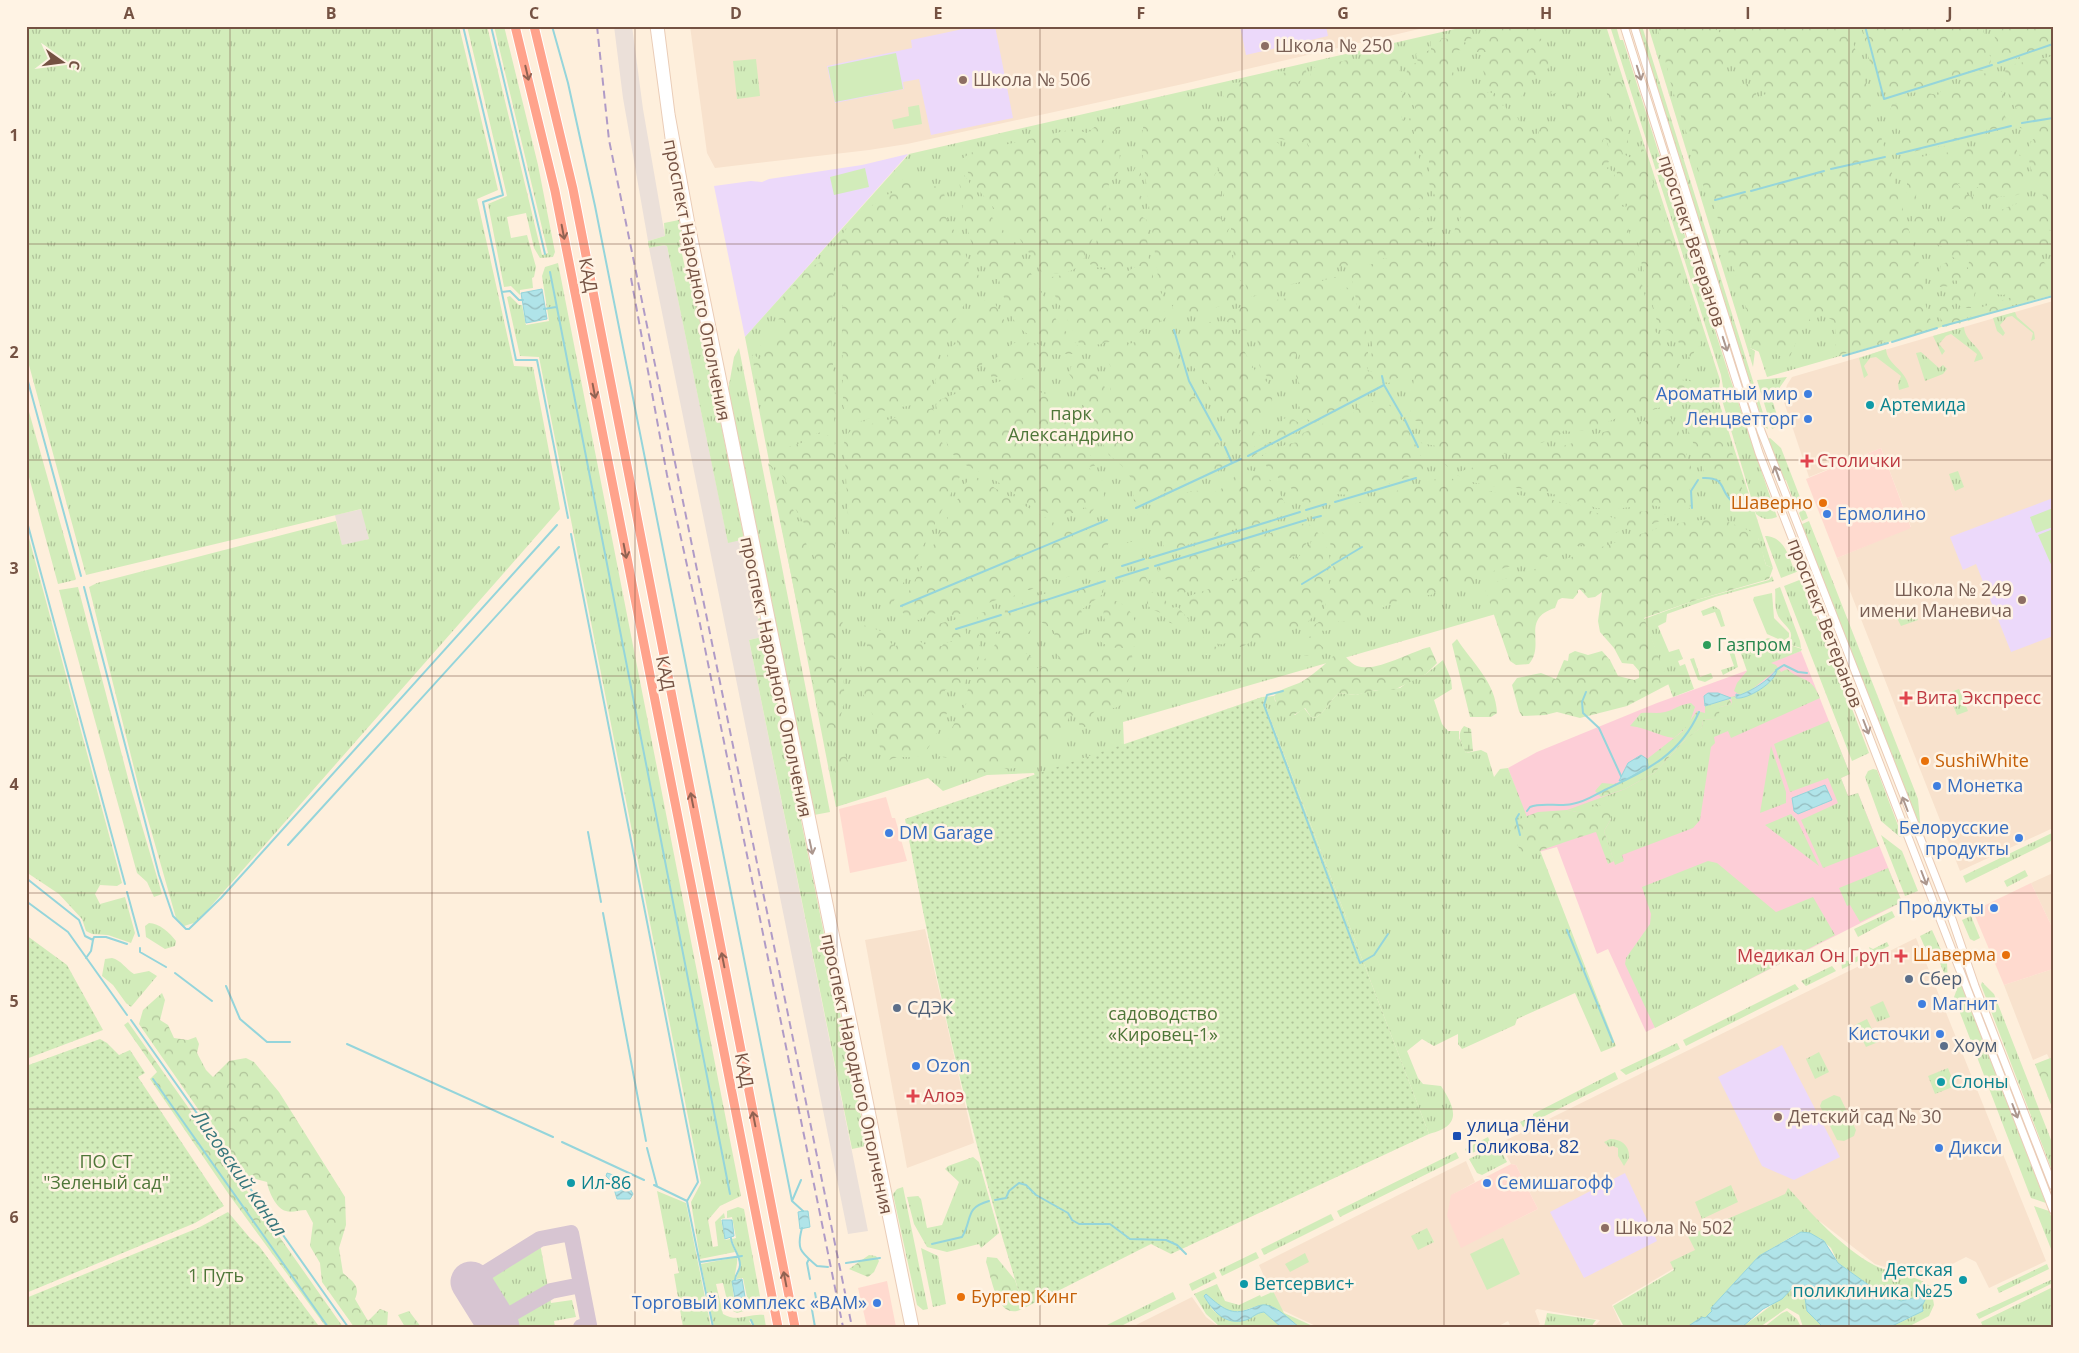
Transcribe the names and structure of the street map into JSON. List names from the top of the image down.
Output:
{
  "streets": {
    "highway": ["КАД"],
    "main road": ["проспект Ветеранов", "проспект Народного Ополчения"]
  },
  "water": ["Лиговский канал"],
  "parks": [
    "парк Александрино",
    "садоводство «Кировец-1»",
    "ПО СТ \"Зеленый сад\"",
    "1 Путь"
  ],
  "places": {
    "other": [
      "Школа № 250",
      "Школа № 506",
      "Ароматный мир",
      "Артемида",
      "Ленцветторг",
      "Шаверно",
      "Ермолино",
      "Школа № 249 имени Маневича",
      "Газпром",
      "SushiWhite",
      "Монетка",
      "DM Garage",
      "Белорусские продукты",
      "Продукты",
      "Шаверма",
      "Сбер",
      "Магнит",
      "СДЭК",
      "Кисточки",
      "Хоум",
      "Ozon",
      "Слоны",
      "Детский сад № 30",
      "Дикси",
      "Ил-86",
      "Семишагофф",
      "Школа № 502",
      "Детская поликлиника №25",
      "Ветсервис+",
      "Бургер Кинг",
      "Торговый комплекс «ВАМ»"
    ],
    "health": [
      "Столички",
      "Вита Экспресс",
      "Медикал Он Груп",
      "Алоэ"
    ],
    "transit": ["улица Лёни Голикова, 82"]
  },
  "north": "right",
  "grid": {
    "columns": [
      "A",
      "B",
      "C",
      "D",
      "E",
      "F",
      "G",
      "H",
      "I",
      "J"
    ],
    "rows": [
      "1",
      "2",
      "3",
      "4",
      "5",
      "6"
    ]
  }
}
